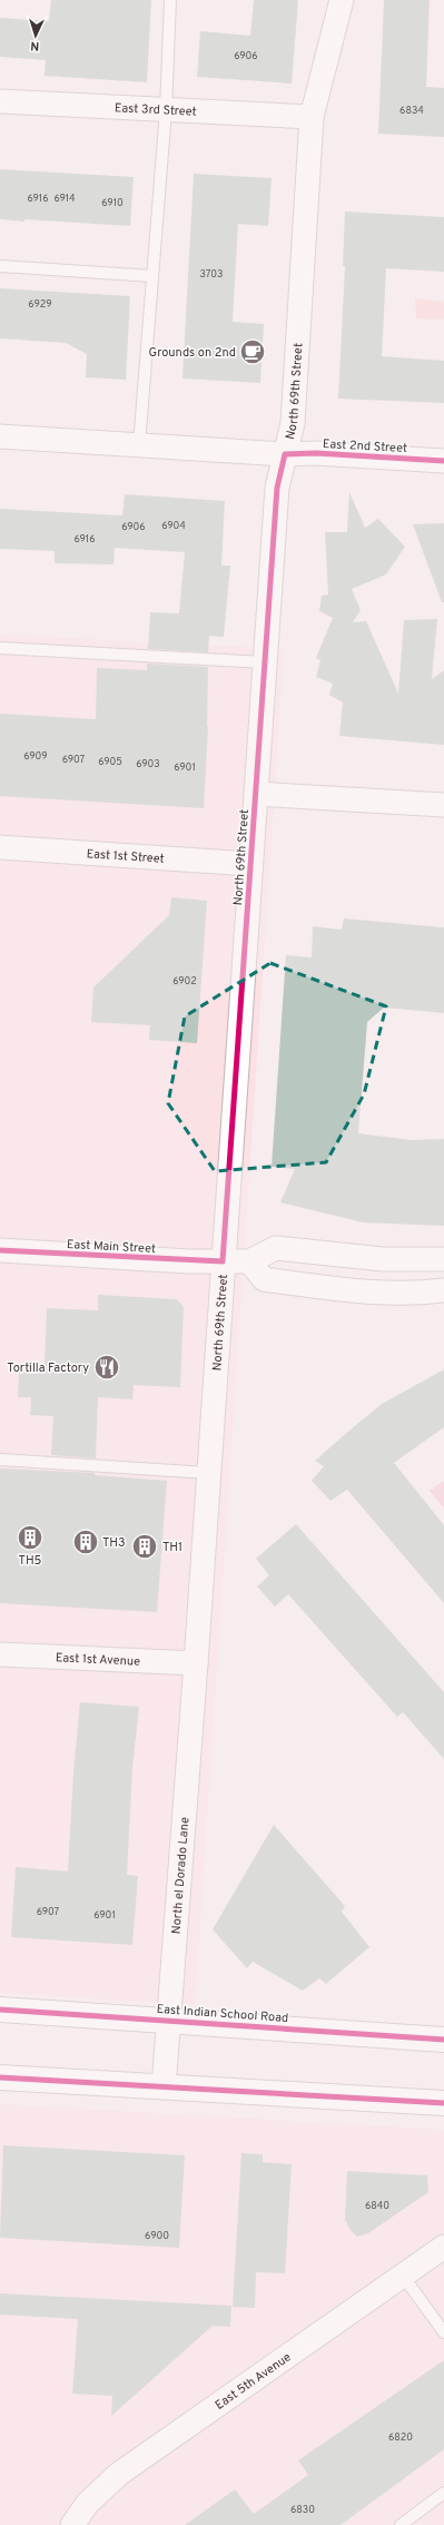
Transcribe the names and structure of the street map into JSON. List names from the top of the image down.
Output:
{
  "streets": {
    "main road": ["East Indian School Road"],
    "street": [
      "East 3rd Street",
      "North 69th Street",
      "East 2nd Street",
      "East 1st Street",
      "East Main Street",
      "East 1st Avenue",
      "North el Dorado Lane",
      "East 5th Avenue"
    ]
  },
  "crossings": [
    ["East 3rd Street", "North 69th Street"],
    ["North 69th Street", "East 2nd Street"],
    ["North 69th Street", "East 1st Street"],
    ["North 69th Street", "East Main Street"],
    ["North 69th Street", "East 1st Avenue"],
    ["North 69th Street", "North el Dorado Lane"],
    ["East 1st Avenue", "North el Dorado Lane"],
    ["North el Dorado Lane", "East Indian School Road"]
  ],
  "places": {
    "cafe": ["Grounds on 2nd"],
    "restaurant": ["Tortilla Factory"],
    "building": ["TH5", "TH3", "TH1"]
  },
  "house_numbers": [
    "6906",
    "6834",
    "6916",
    "6914",
    "6910",
    "3703",
    "6929",
    "6904",
    "6906",
    "6916",
    "6909",
    "6907",
    "6905",
    "6903",
    "6901",
    "6902",
    "6907",
    "6901",
    "6840",
    "6900",
    "6820",
    "6830"
  ],
  "north": "bottom"
}
